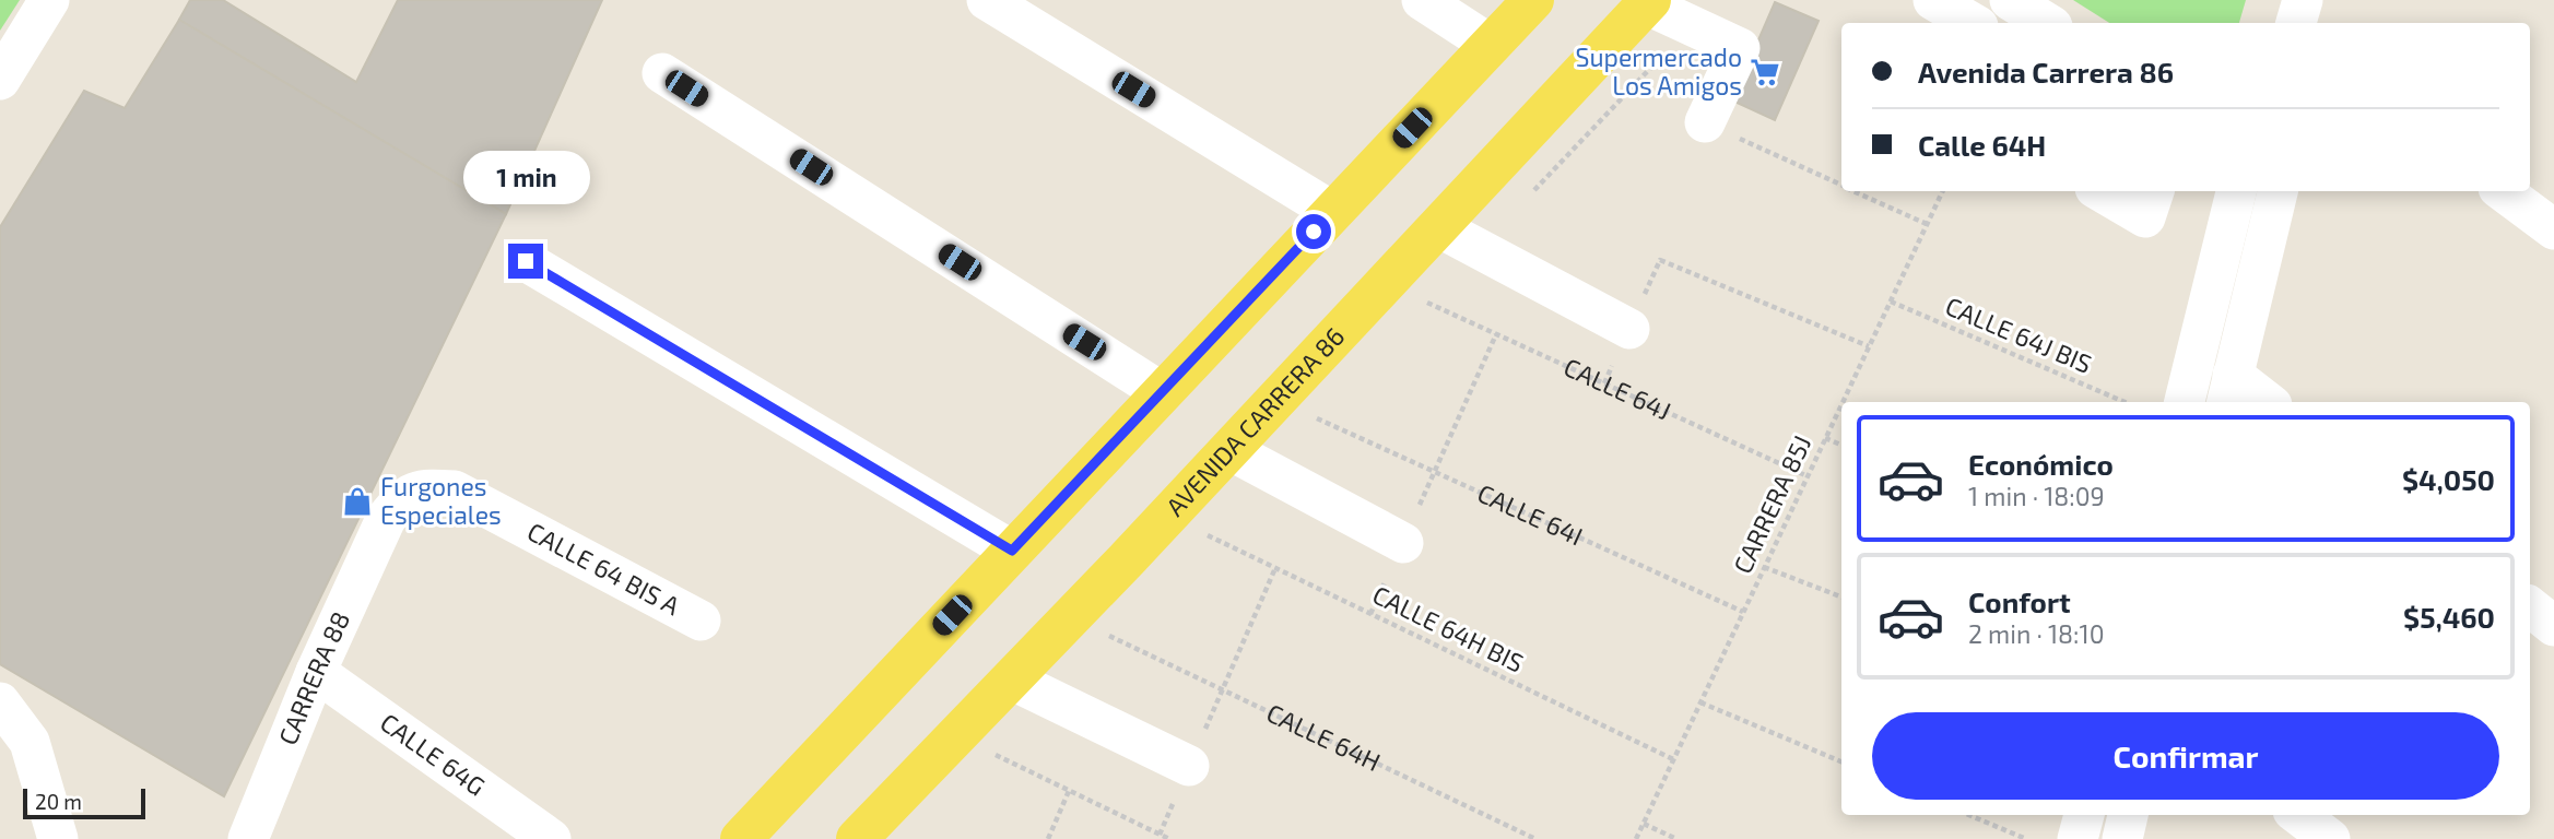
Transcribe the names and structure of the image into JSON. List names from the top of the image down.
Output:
{
  "streets": {
    "main road": ["AVENIDA CARRERA 86"],
    "street": ["CALLE 64 BIS A", "CARRERA 88", "CALLE 64G"],
    "path": [
      "CALLE 64J BIS",
      "CALLE 64J",
      "CARRERA 85J",
      "CALLE 64I",
      "CALLE 64H BIS",
      "CALLE 64H"
    ]
  },
  "crossings": [
    ["CALLE 64J BIS", "CARRERA 85J"],
    ["CALLE 64J", "CARRERA 85J"],
    ["CARRERA 85J", "CALLE 64I"],
    ["CARRERA 85J", "CALLE 64H BIS"],
    ["CALLE 64 BIS A", "CARRERA 88"],
    ["CARRERA 88", "CALLE 64G"]
  ],
  "places": {
    "supermarket": ["Supermercado Los Amigos"],
    "shop": ["Furgones Especiales"]
  },
  "scale_bar": "20 m",
  "page": {
    "banner": ["Avenida Carrera 86", "Calle 64H"],
    "bubble": "1 min",
    "list": [
      {
        "name": "Económico",
        "note": "1 min · 18:09",
        "value": "$4,050"
      },
      {
        "name": "Confort",
        "note": "2 min · 18:10",
        "value": "$5,460"
      }
    ],
    "buttons": "Confirmar",
    "scale": "20 m"
  }
}
